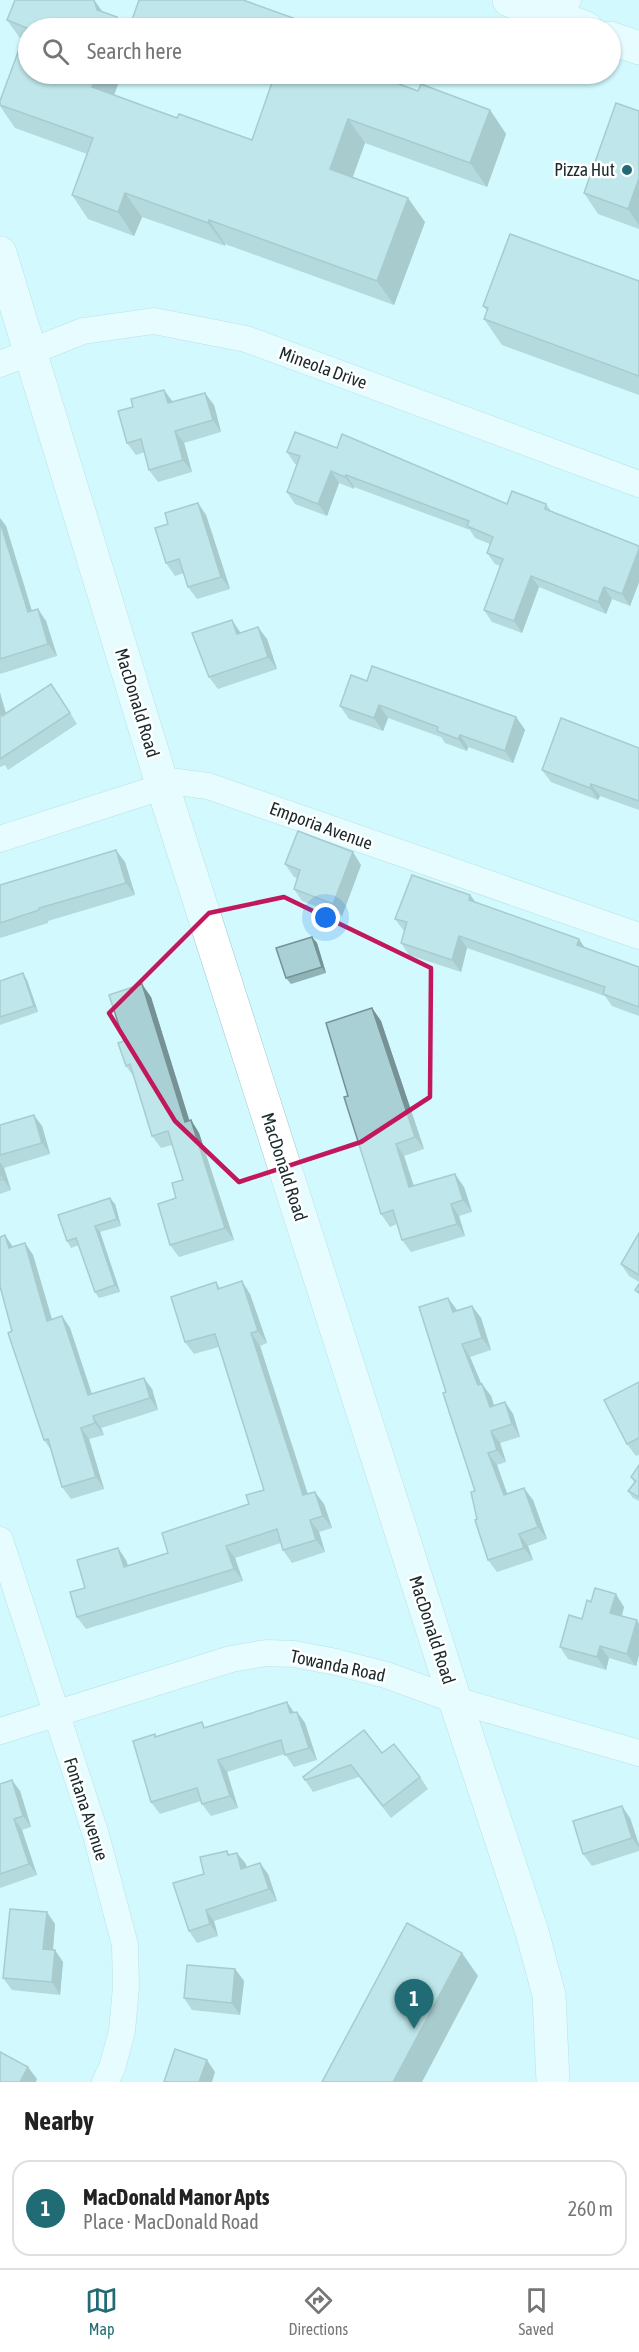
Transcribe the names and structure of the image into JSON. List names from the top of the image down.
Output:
{
  "streets": {
    "street": [
      "Mineola Drive",
      "MacDonald Road",
      "Emporia Avenue",
      "Towanda Road",
      "Fontana Avenue"
    ]
  },
  "crossings": [
    ["Mineola Drive", "MacDonald Road"],
    ["MacDonald Road", "Emporia Avenue"],
    ["MacDonald Road", "Towanda Road"],
    ["Towanda Road", "Fontana Avenue"]
  ],
  "places": ["Pizza Hut"],
  "page": {
    "search": "Search here",
    "pins": "1",
    "heading": "Nearby",
    "list": [
      {
        "mark": "1",
        "name": "MacDonald Manor Apts",
        "note": "Place · MacDonald Road",
        "value": "260 m"
      }
    ],
    "nav": ["Map", "Directions", "Saved"]
  }
}
